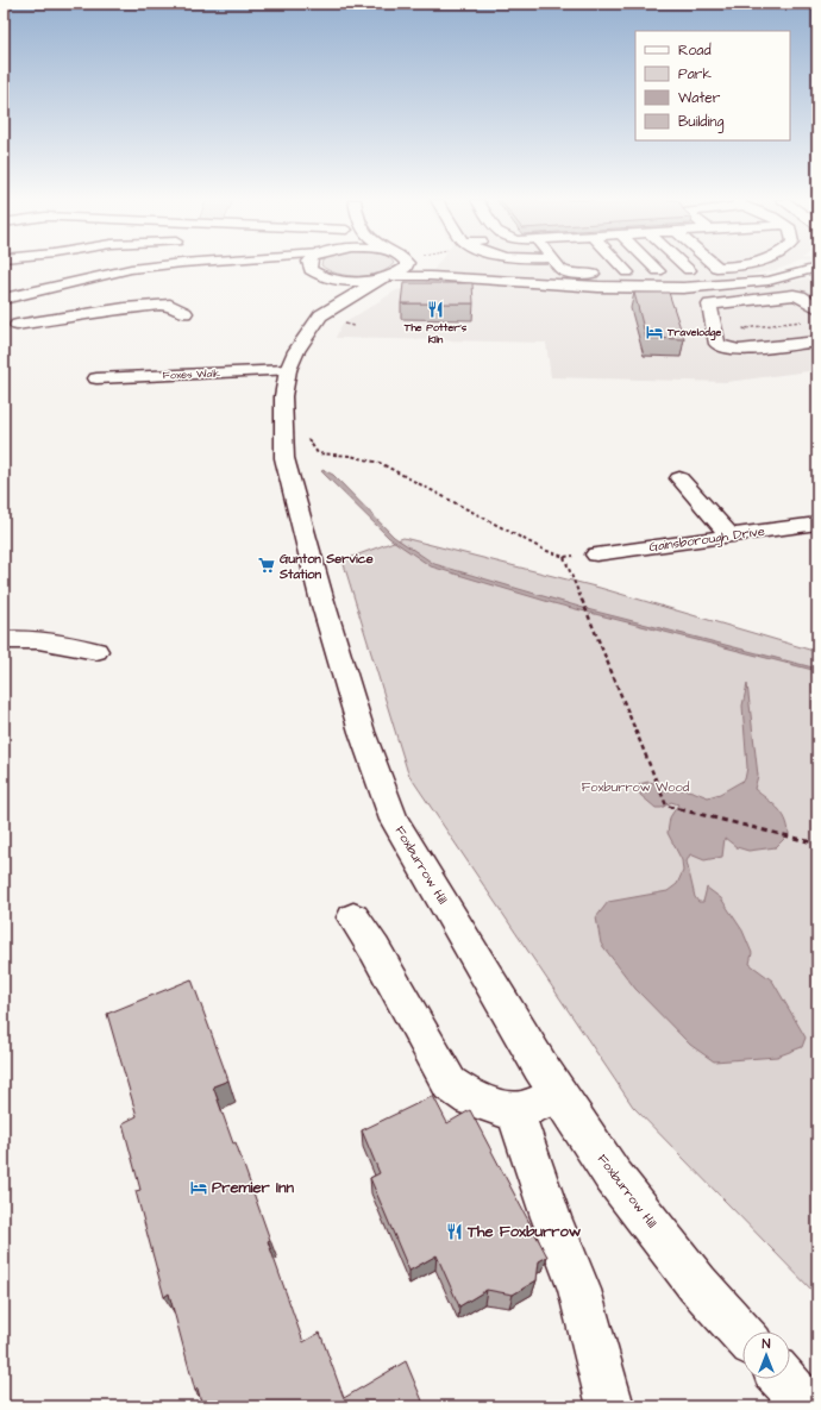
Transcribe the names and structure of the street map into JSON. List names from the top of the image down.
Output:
{
  "streets": {
    "main road": ["Foxes Walk", "Gainsborough Drive", "Foxburrow Hill"]
  },
  "crossings": [
    ["Foxes Walk", "Foxburrow Hill"]
  ],
  "parks": ["Foxburrow Wood"],
  "places": {
    "restaurant": ["The Potter's Kiln", "The Foxburrow"],
    "hotel": ["Travelodge", "Premier Inn"],
    "supermarket": ["Gunton Service Station"]
  },
  "legend": [
    "Road",
    "Park",
    "Water",
    "Building"
  ],
  "north": "top"
}
